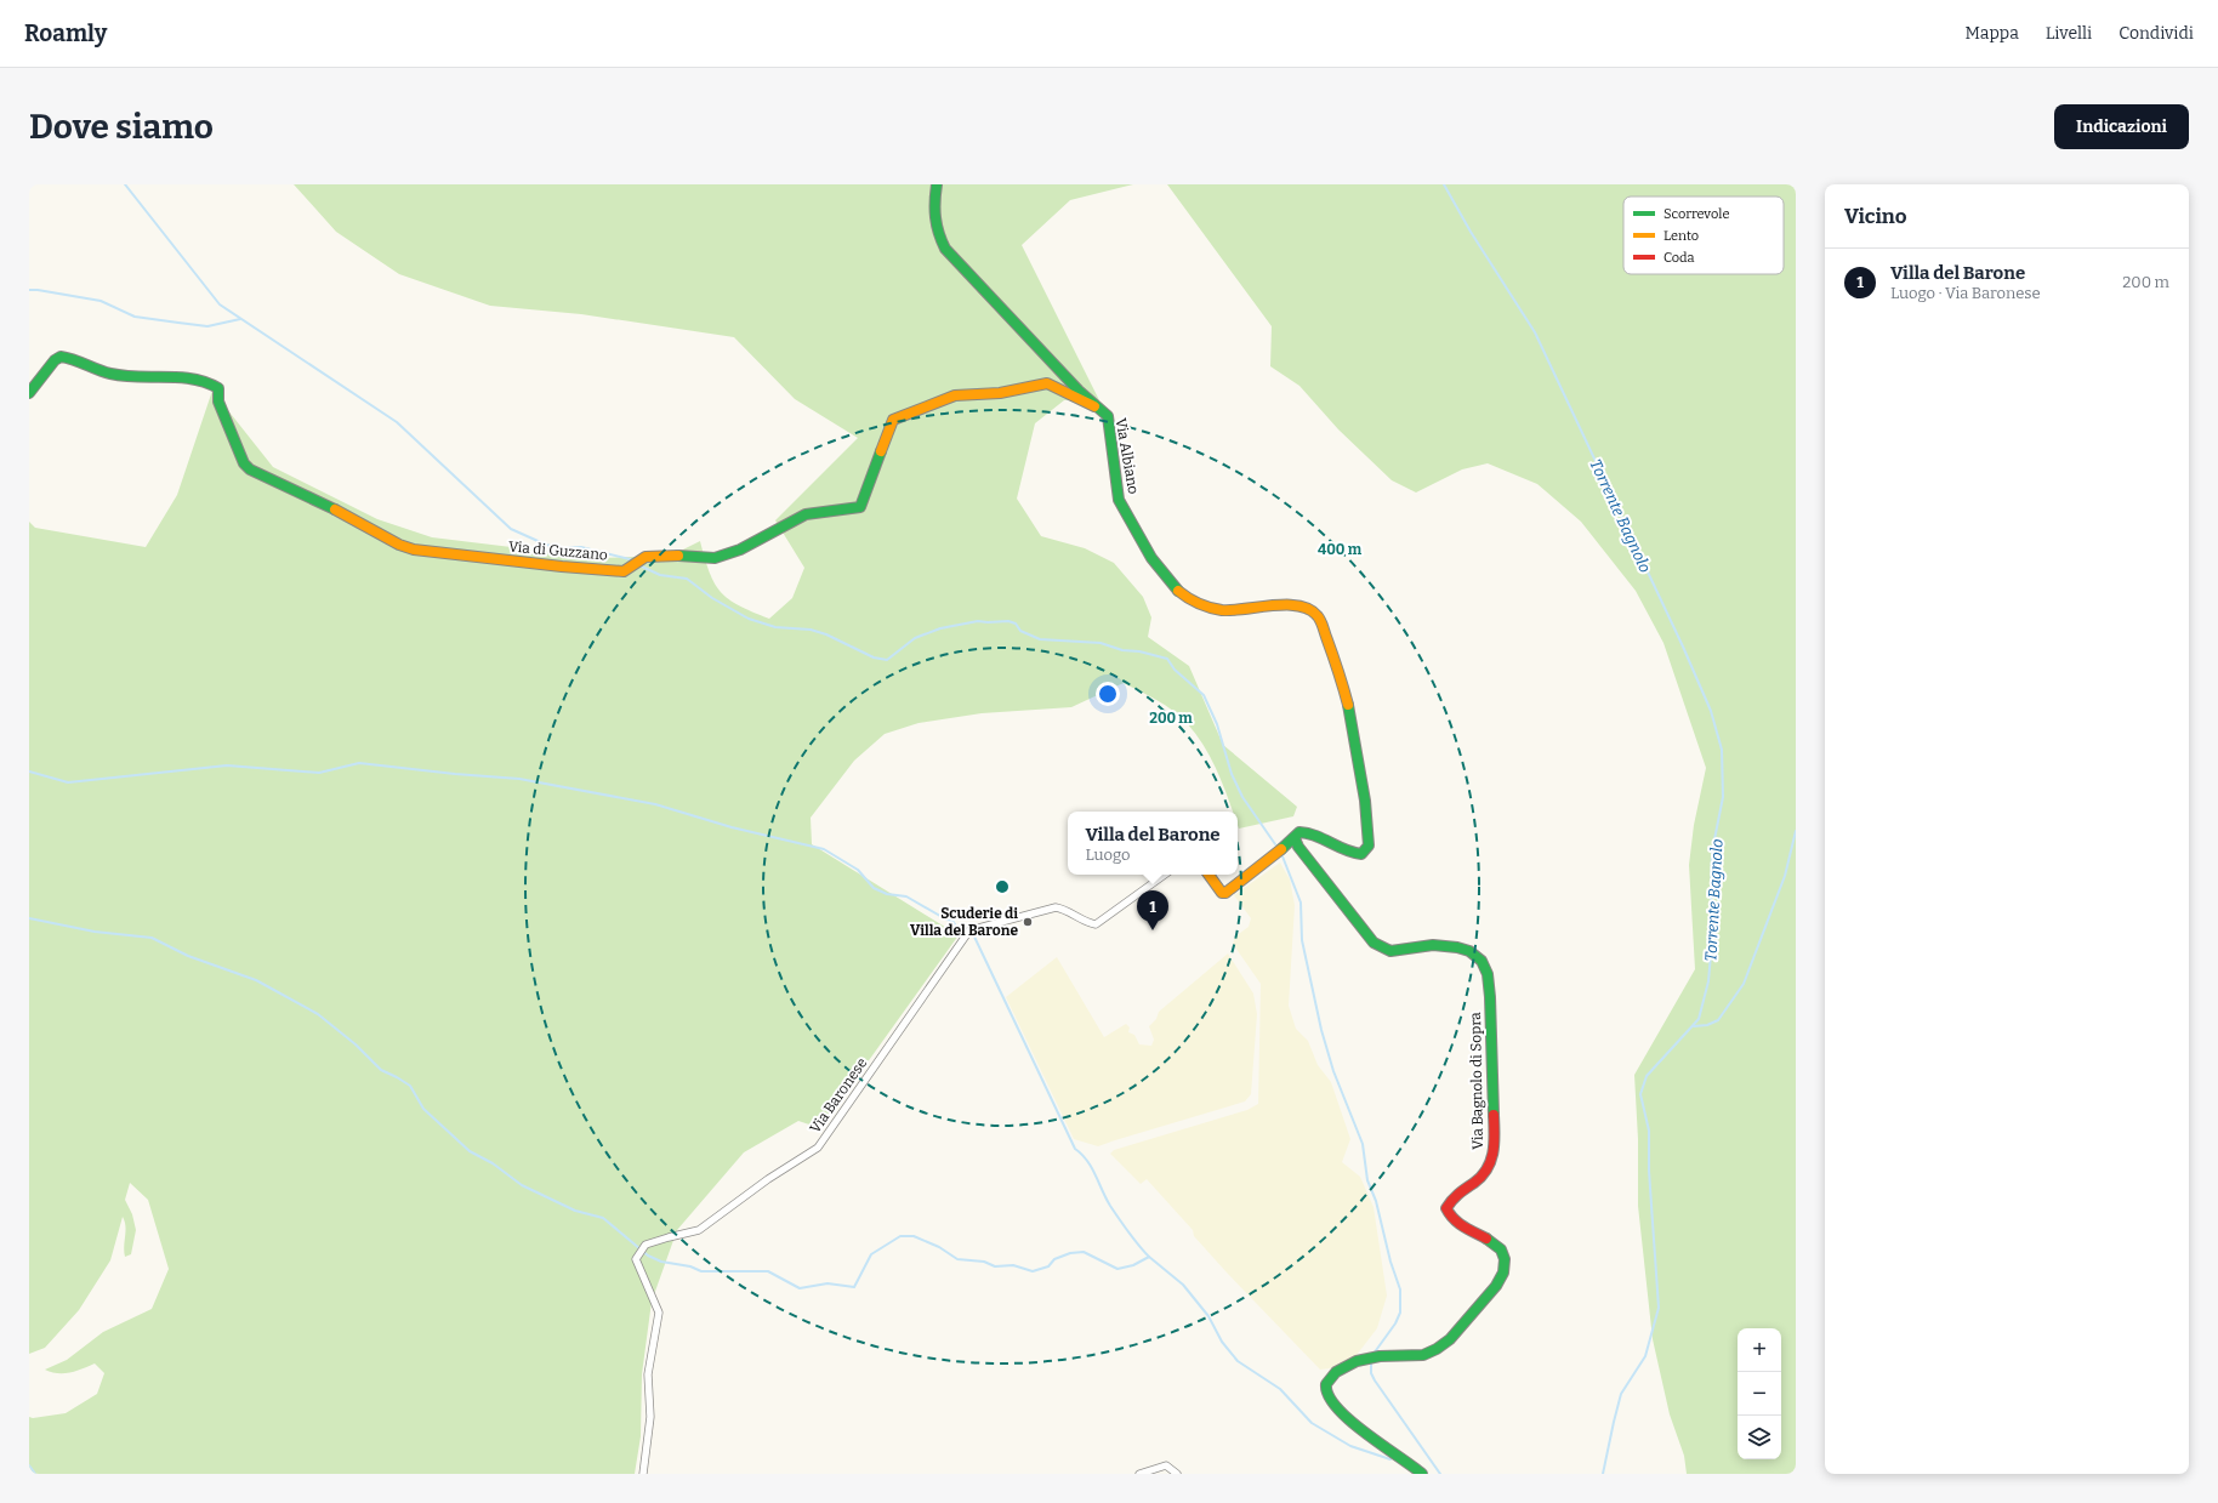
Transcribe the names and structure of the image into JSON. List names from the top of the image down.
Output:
{
  "streets": {
    "street": [
      "Via Albiano",
      "Via di Guzzano",
      "Via Bagnolo di Sopra",
      "Via Baronese"
    ]
  },
  "crossings": [
    ["Via Albiano", "Via di Guzzano"],
    ["Via Albiano", "Via Bagnolo di Sopra"]
  ],
  "water": ["Torrente Bagnolo"],
  "places": ["Scuderie di Villa del Barone"],
  "legend": ["Scorrevole", "Lento", "Coda"],
  "page": {
    "header": "Roamly",
    "nav": ["Mappa", "Livelli", "Condividi"],
    "buttons": "Indicazioni",
    "title": "Dove siamo",
    "heading": "Vicino",
    "list": [
      {
        "mark": "1",
        "name": "Villa del Barone",
        "note": "Luogo · Via Baronese",
        "value": "200 m"
      }
    ],
    "popup": ["Villa del Barone", "Luogo"],
    "pins": "1",
    "map_buttons": ["+", "−"]
  },
  "rings": ["400 m", "200 m"]
}
